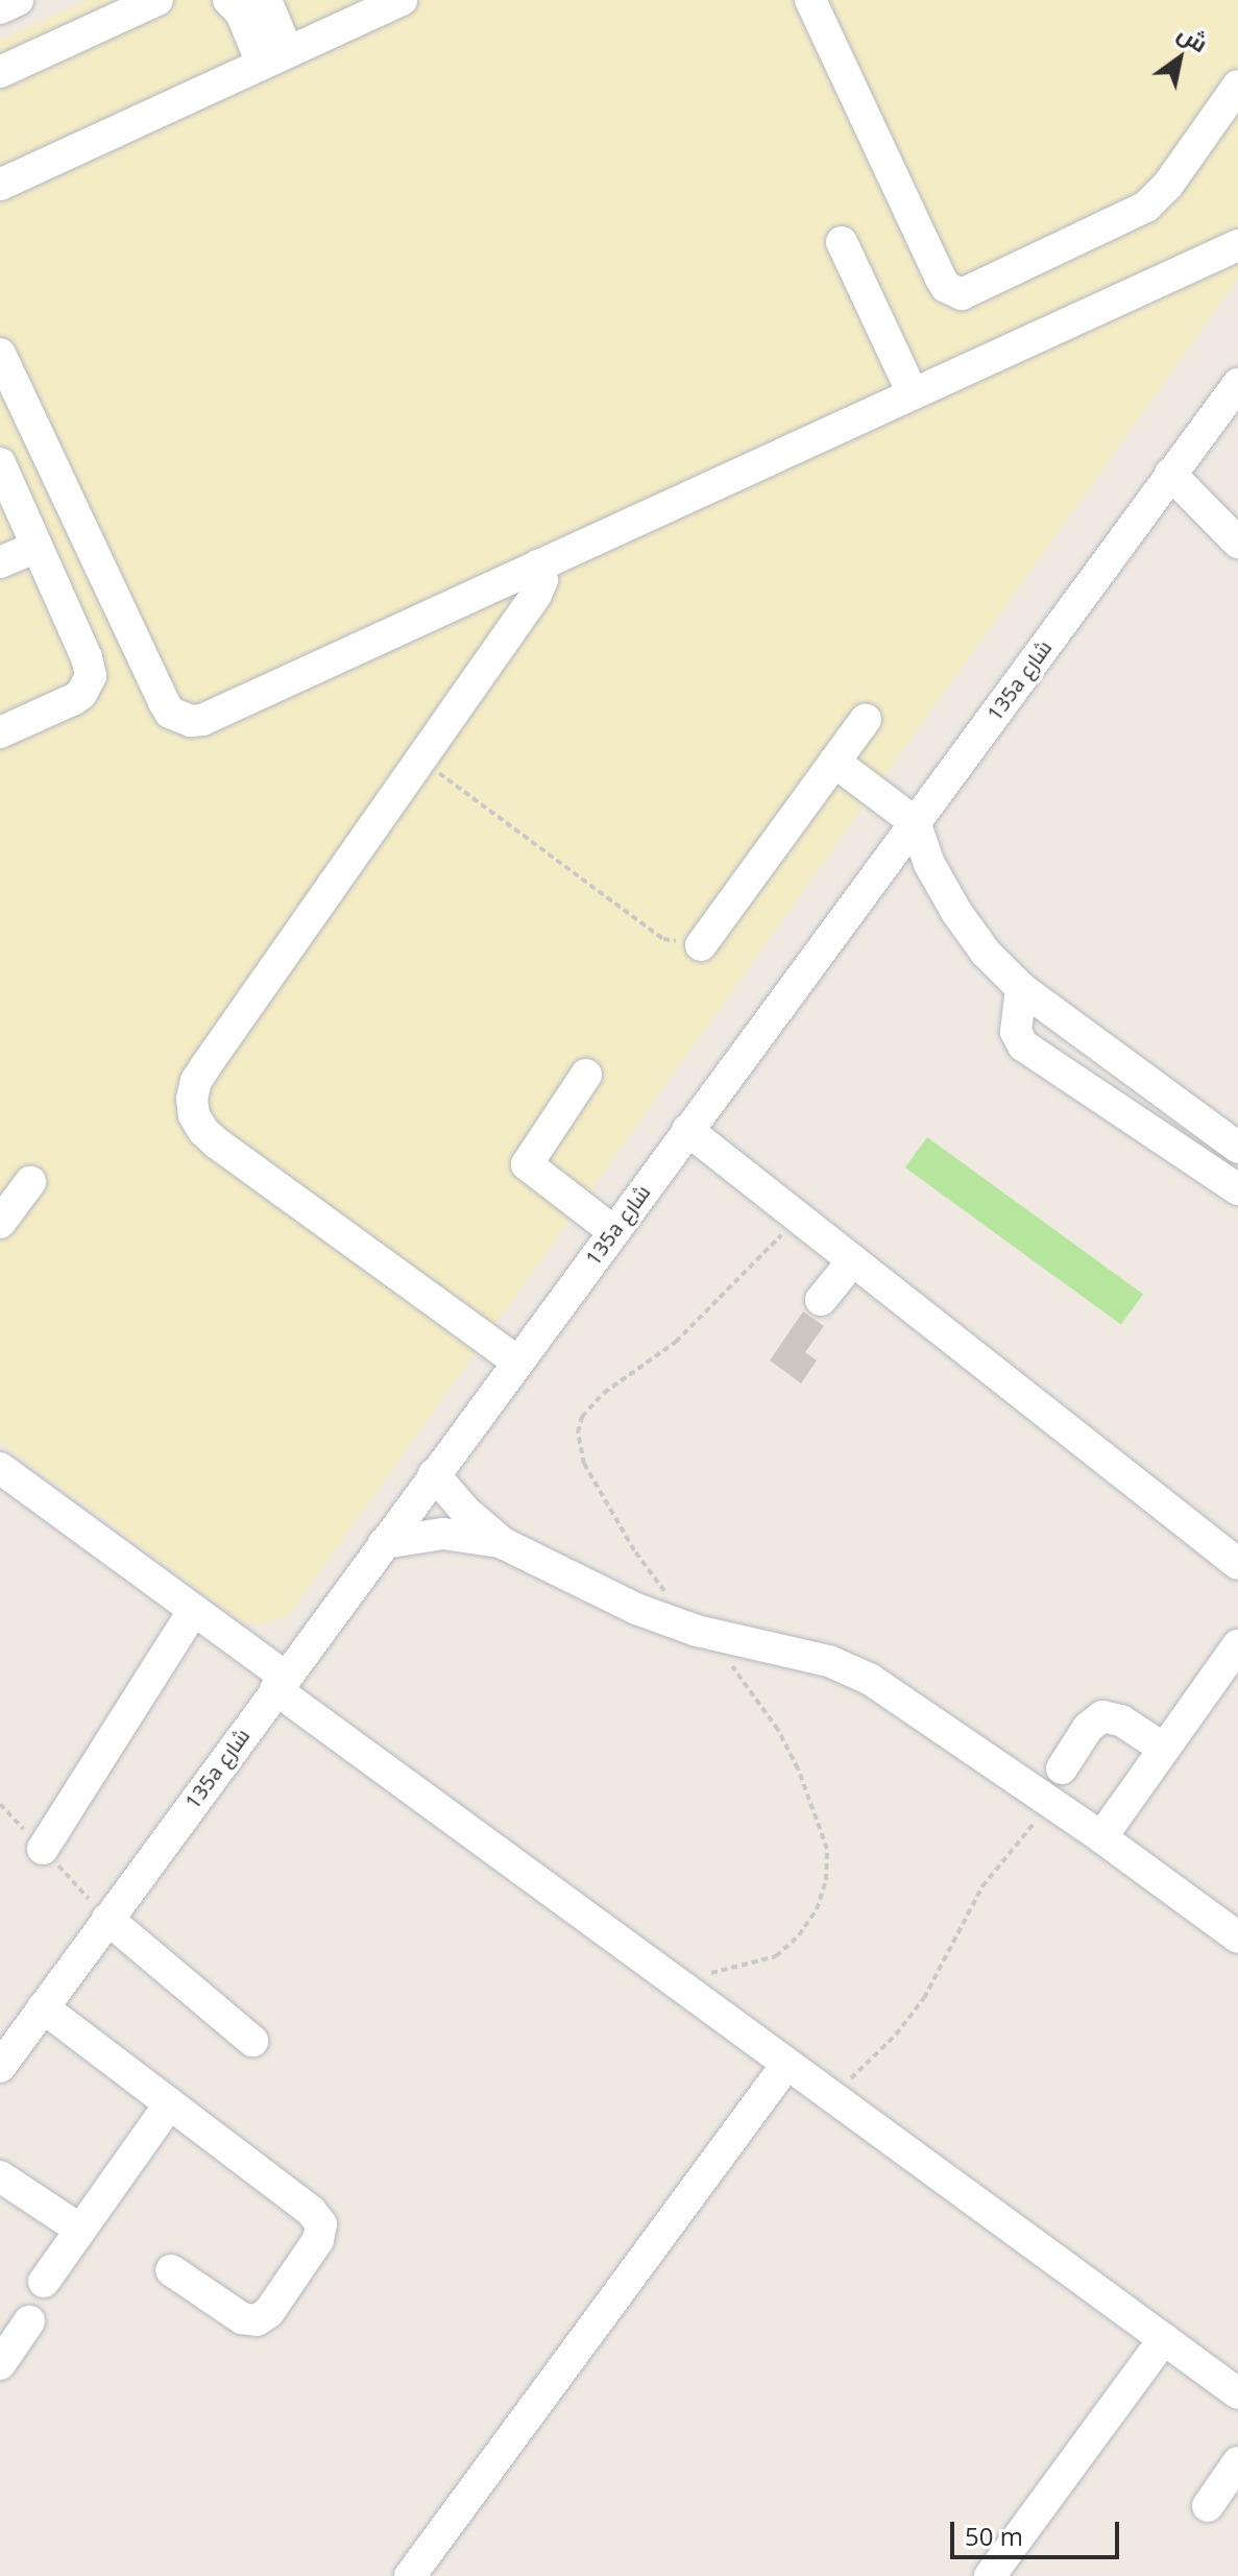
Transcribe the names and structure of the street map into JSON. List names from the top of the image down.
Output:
{
  "streets": {
    "street": ["135a شارع"]
  },
  "scale_bar": "50 m",
  "north": "top right"
}
